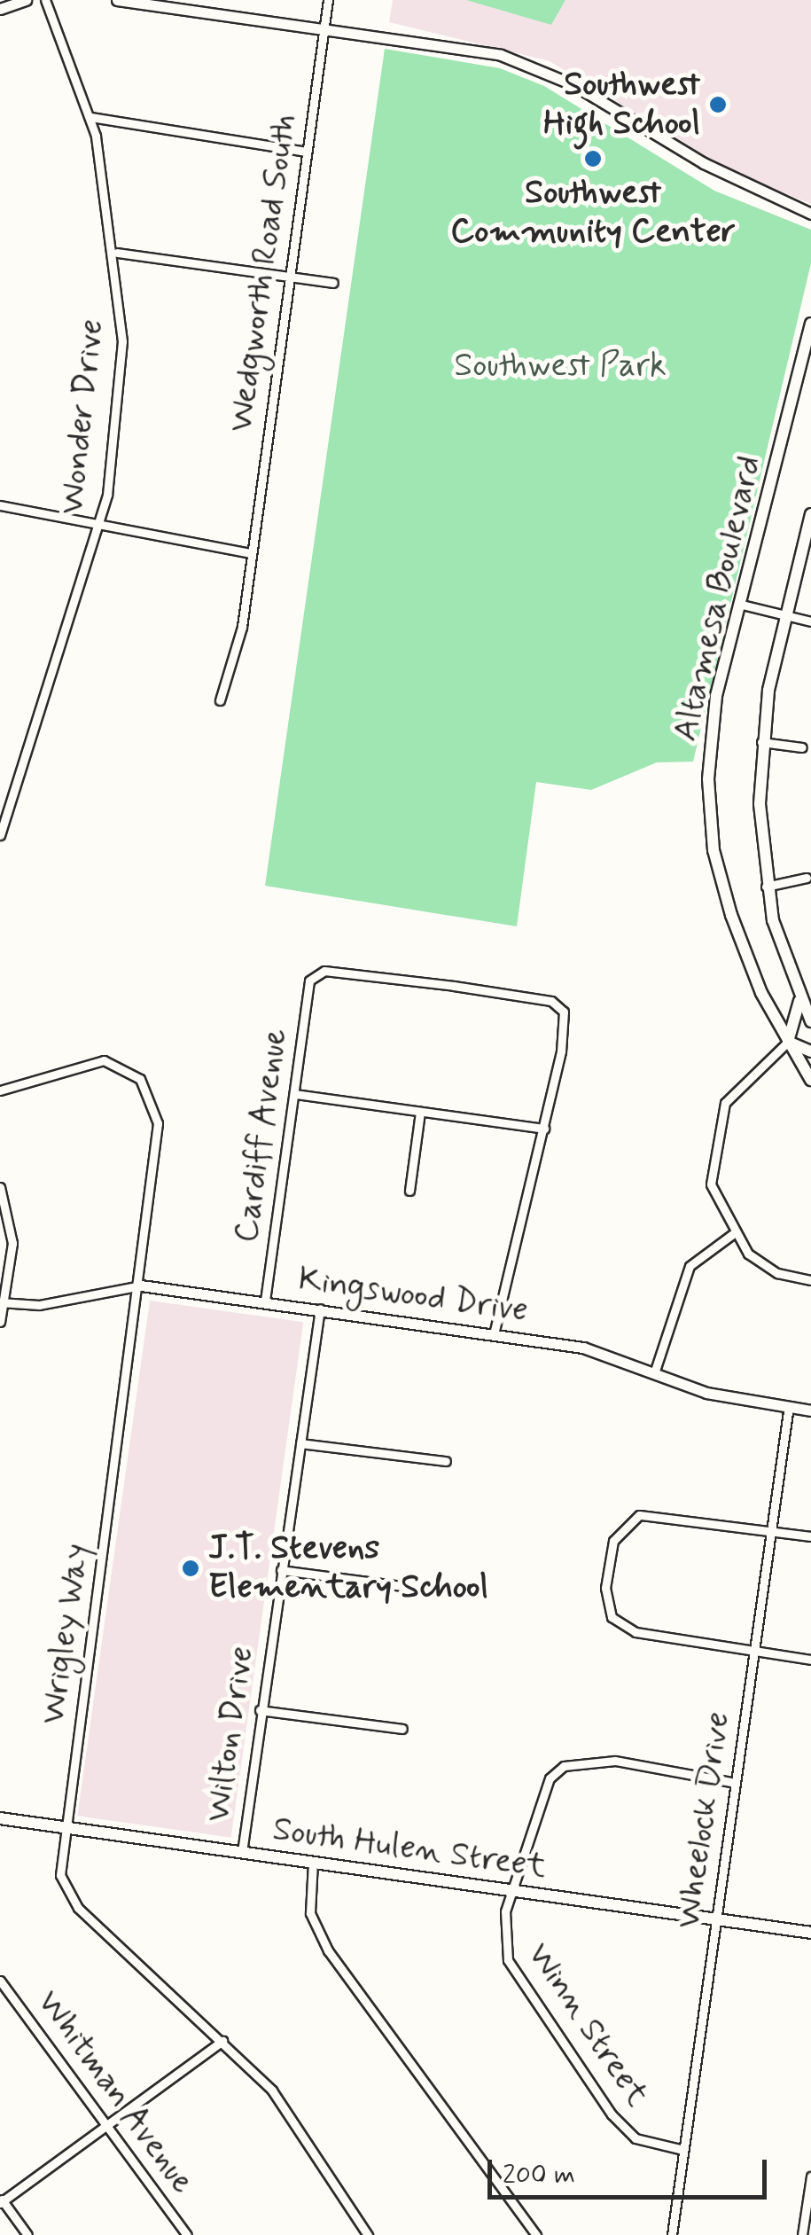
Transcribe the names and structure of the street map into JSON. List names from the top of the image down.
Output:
{
  "streets": {
    "main road": ["Altamesa Boulevard", "South Hulen Street"],
    "street": [
      "Wedgworth Road South",
      "Wonder Drive",
      "Cardiff Avenue",
      "Kingswood Drive",
      "Wrigley Way",
      "Wilton Drive",
      "Wheelock Drive",
      "Winn Street",
      "Whitman Avenue"
    ]
  },
  "crossings": [
    ["Cardiff Avenue", "Kingswood Drive"],
    ["Kingswood Drive", "Wrigley Way"],
    ["Kingswood Drive", "Wilton Drive"],
    ["Kingswood Drive", "Wheelock Drive"],
    ["Wrigley Way", "South Hulen Street"],
    ["Wilton Drive", "South Hulen Street"],
    ["Wheelock Drive", "South Hulen Street"],
    ["Wheelock Drive", "Winn Street"],
    ["South Hulen Street", "Winn Street"]
  ],
  "parks": ["Southwest Park"],
  "places": ["Southwest High School", "Southwest Community Center", "J.T. Stevens Elementary School"],
  "scale_bar": "200 m"
}
